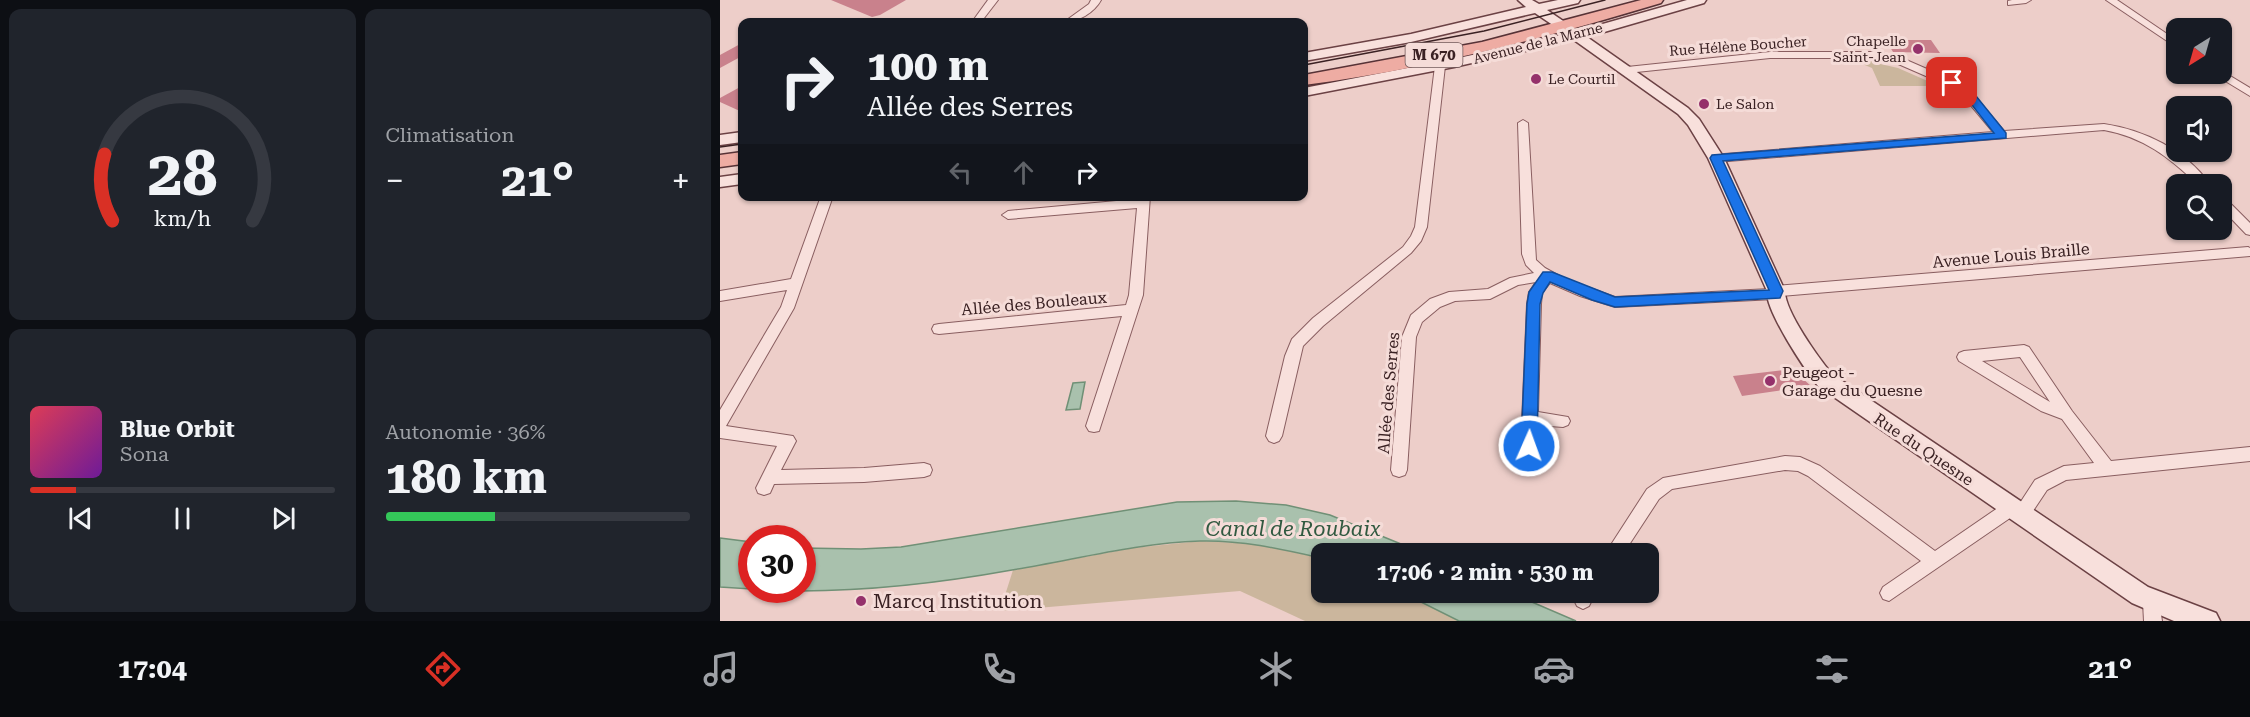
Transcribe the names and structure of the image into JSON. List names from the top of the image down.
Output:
{
  "streets": {
    "main road": ["Avenue de la Marne", "M 670"],
    "street": [
      "Rue Hélène Boucher",
      "Avenue Louis Braille",
      "Allée des Bouleaux",
      "Allée des Serres",
      "Rue du Quesne"
    ]
  },
  "crossings": [
    ["Avenue de la Marne", "Rue du Quesne"],
    ["Rue Hélène Boucher", "Rue du Quesne"],
    ["Avenue Louis Braille", "Rue du Quesne"]
  ],
  "water": ["Canal de Roubaix"],
  "places": [
    "Chapelle Saint-Jean",
    "Le Courtil",
    "Le Salon",
    "Peugeot - Garage du Quesne",
    "Marcq Institution"
  ],
  "north": "bottom left",
  "page": {
    "tile": [
      "Climatisation",
      ["Autonomie · 36%", "180 km"]
    ],
    "turn": ["100 m", "Allée des Serres"],
    "heat": ["−", "21°", "+"],
    "song": ["Blue Orbit", "Sona"],
    "limit": "30",
    "trip": "17:06 · 2 min · 530 m",
    "tabs": ["17:04", "21°"],
    "gauge": ["28", "km/h"]
  }
}
